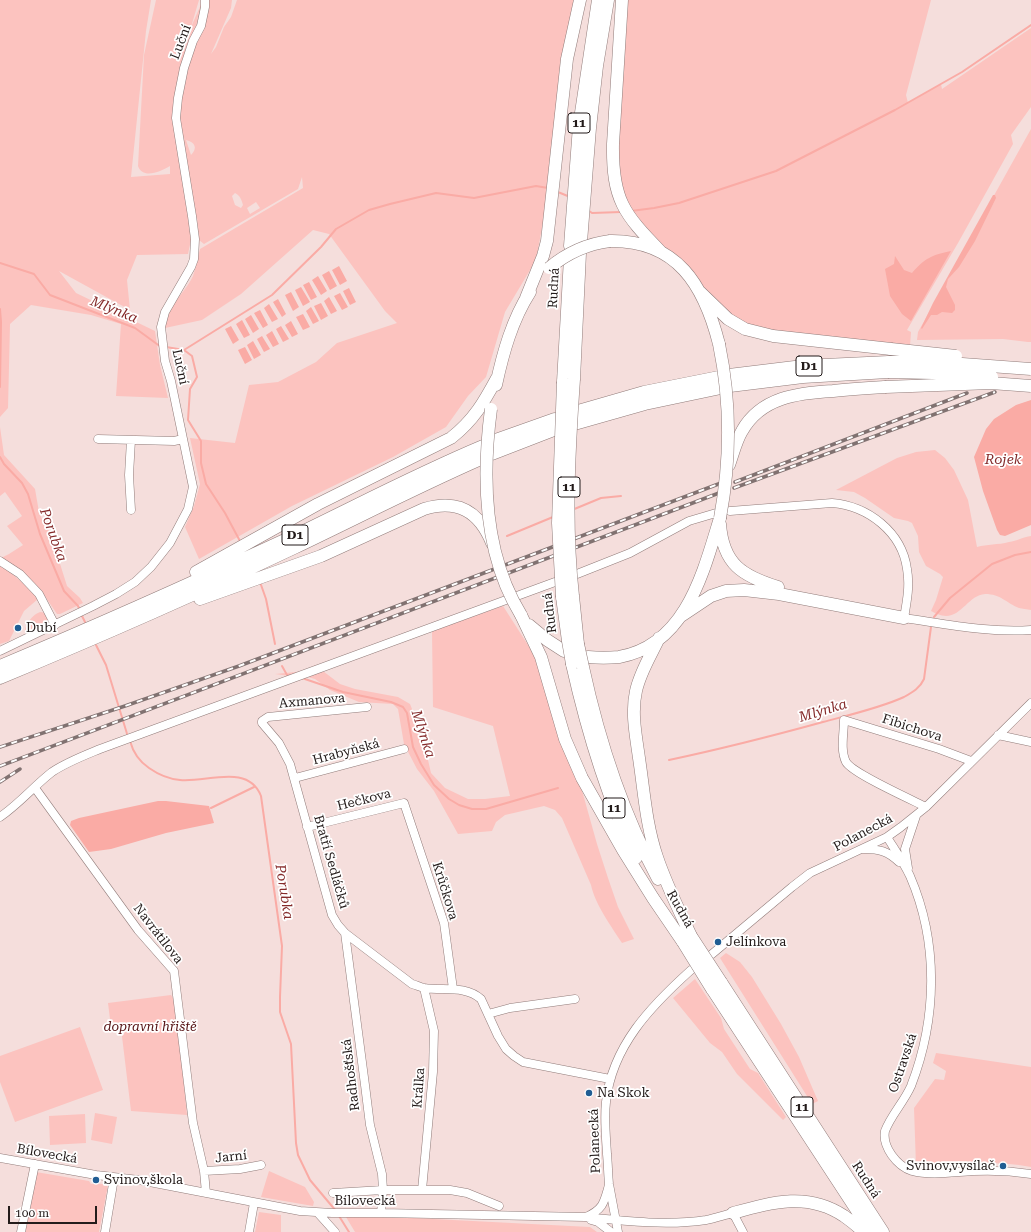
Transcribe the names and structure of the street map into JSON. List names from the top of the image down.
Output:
{
  "streets": {
    "highway": ["11", "Rudná", "D1"],
    "street": [
      "Luční",
      "Axmanova",
      "Fibichova",
      "Hrabyňská",
      "Hečkova",
      "Polanecká",
      "Bratří Sedláčků",
      "Krůčkova",
      "Navrátilova",
      "Ostravská",
      "Radhošťská",
      "Králka",
      "Bílovecká",
      "Jarní"
    ]
  },
  "crossings": [
    ["11", "Rudná"],
    ["Axmanova", "Bratří Sedláčků"],
    ["Fibichova", "Polanecká"],
    ["Hrabyňská", "Bratří Sedláčků"],
    ["Hečkova", "Bratří Sedláčků"],
    ["Hečkova", "Krůčkova"],
    ["Polanecká", "Bratří Sedláčků"],
    ["Polanecká", "Ostravská"],
    ["Polanecká", "Bílovecká"],
    ["Bratří Sedláčků", "Krůčkova"],
    ["Bratří Sedláčků", "Radhošťská"],
    ["Bratří Sedláčků", "Králka"],
    ["Navrátilova", "Bílovecká"],
    ["Navrátilova", "Jarní"],
    ["Radhošťská", "Bílovecká"]
  ],
  "water": ["Mlýnka", "Rojek", "Porubka"],
  "parks": ["dopravní hřiště"],
  "places": [
    "Dubí",
    "Jelínkova",
    "Na Skok",
    "Svinov,vysílač",
    "Svinov,škola"
  ],
  "scale_bar": "100 m"
}
